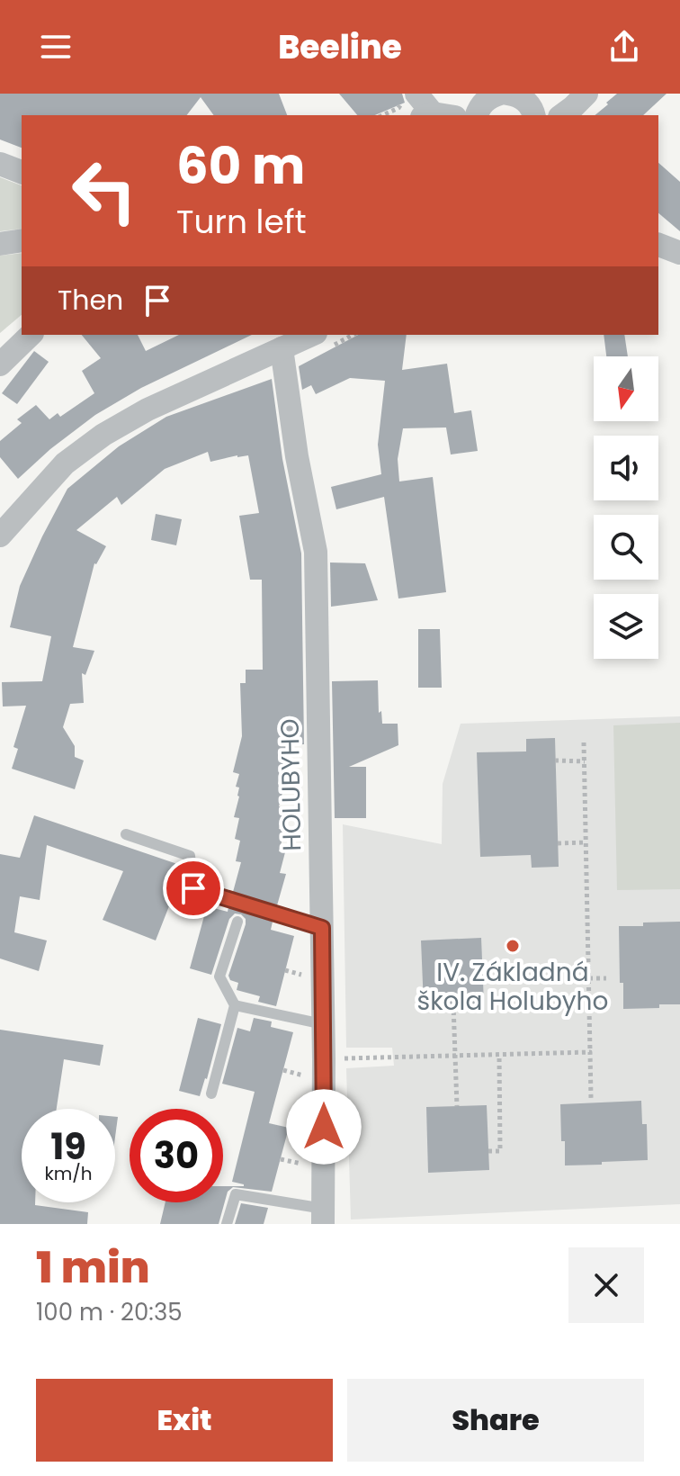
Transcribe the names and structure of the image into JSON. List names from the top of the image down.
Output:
{
  "streets": {
    "street": ["HOLUBYHO"]
  },
  "places": ["IV. Základná škola Holubyho"],
  "north": "bottom",
  "page": {
    "header": "Beeline",
    "turn": ["60 m", "Turn left"],
    "then": "Then",
    "speed": "19 km/h",
    "limit": "30",
    "heading": ["1 min", "100 m · 20:35"],
    "buttons": ["Exit", "Share"]
  }
}
